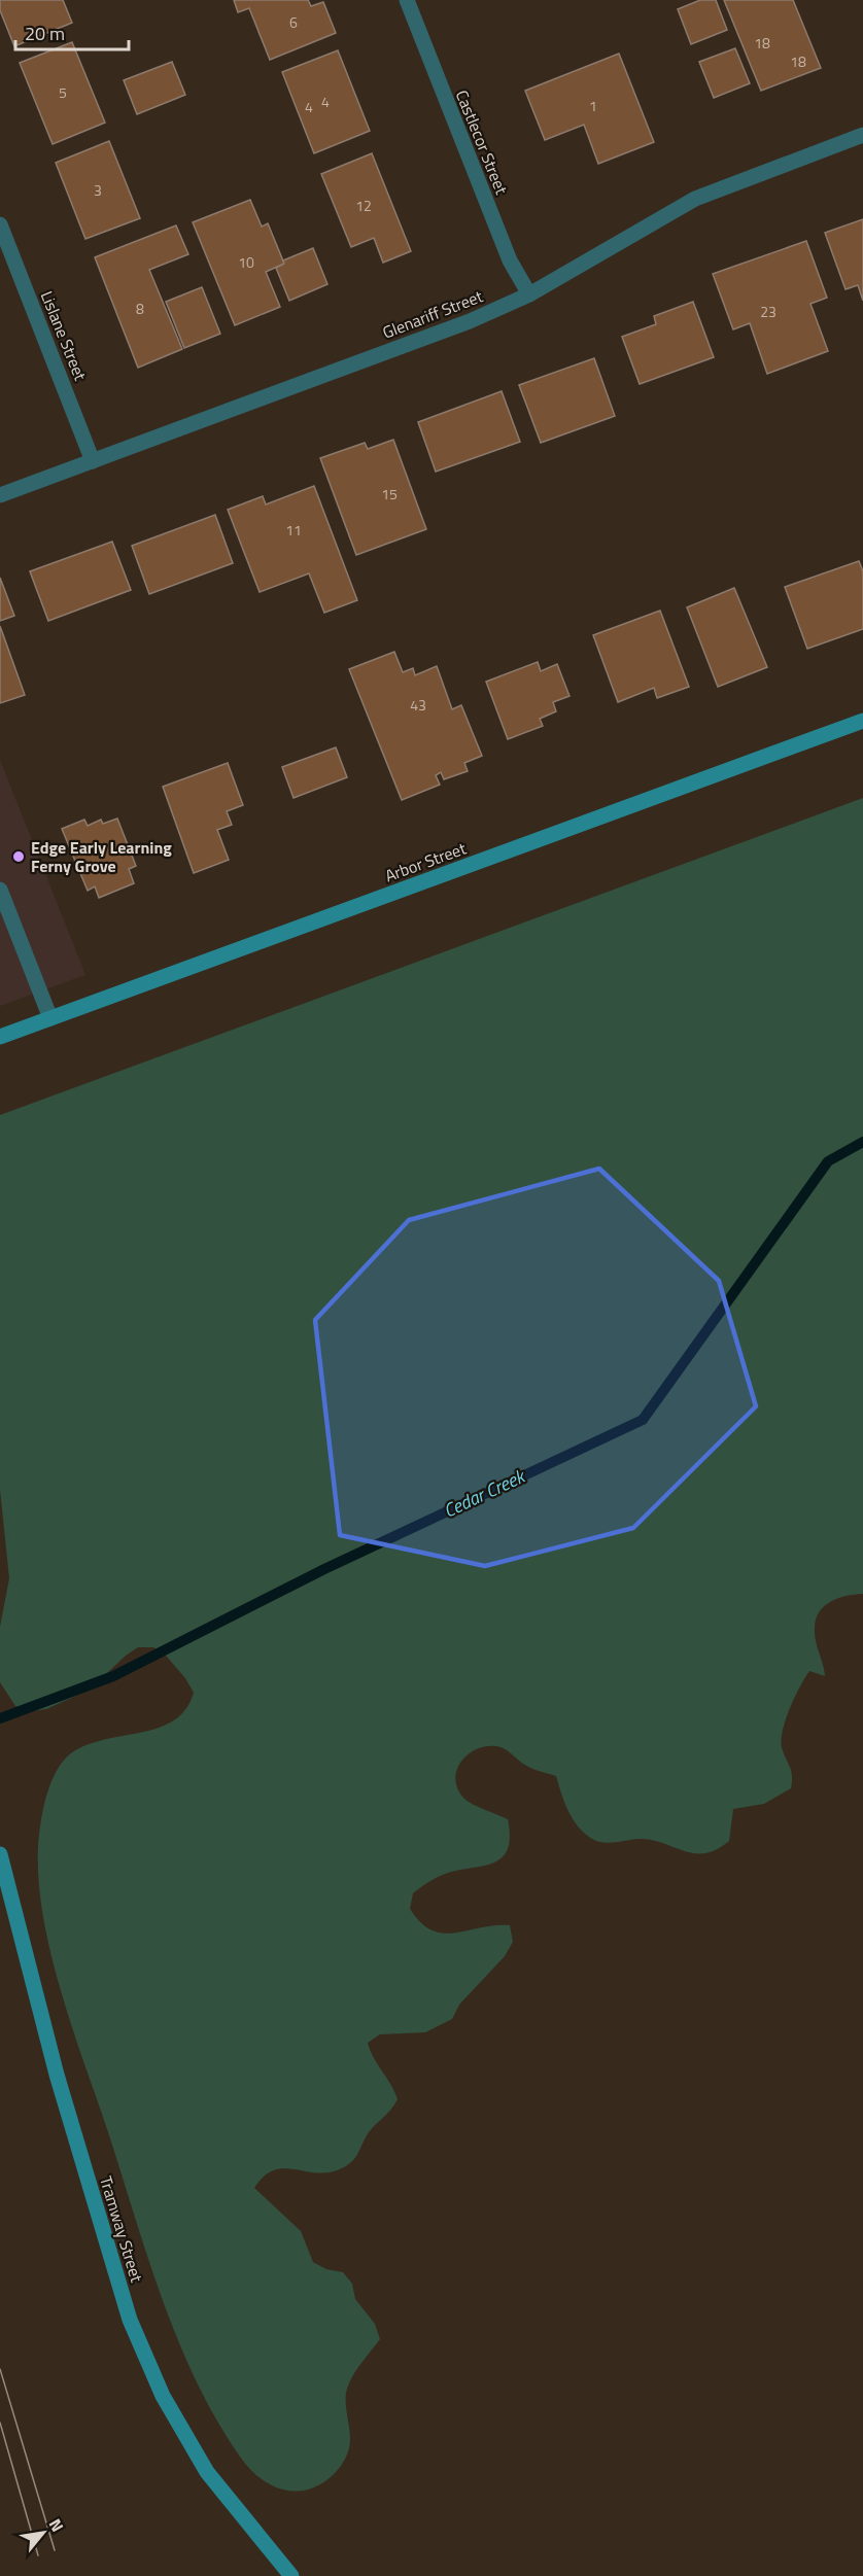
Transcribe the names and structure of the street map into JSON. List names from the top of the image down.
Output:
{
  "streets": {
    "street": [
      "Castlecor Street",
      "Glenariff Street",
      "Lislane Street",
      "Arbor Street",
      "Tramway Street"
    ]
  },
  "crossings": [
    ["Castlecor Street", "Glenariff Street"],
    ["Glenariff Street", "Lislane Street"]
  ],
  "water": ["Cedar Creek"],
  "places": ["Edge Early Learning Ferny Grove"],
  "house_numbers": [
    "6",
    "18",
    "18",
    "5",
    "4",
    "1",
    "4",
    "3",
    "12",
    "10",
    "8",
    "23",
    "15",
    "11",
    "43"
  ],
  "scale_bar": "20 m",
  "north": "top right"
}
